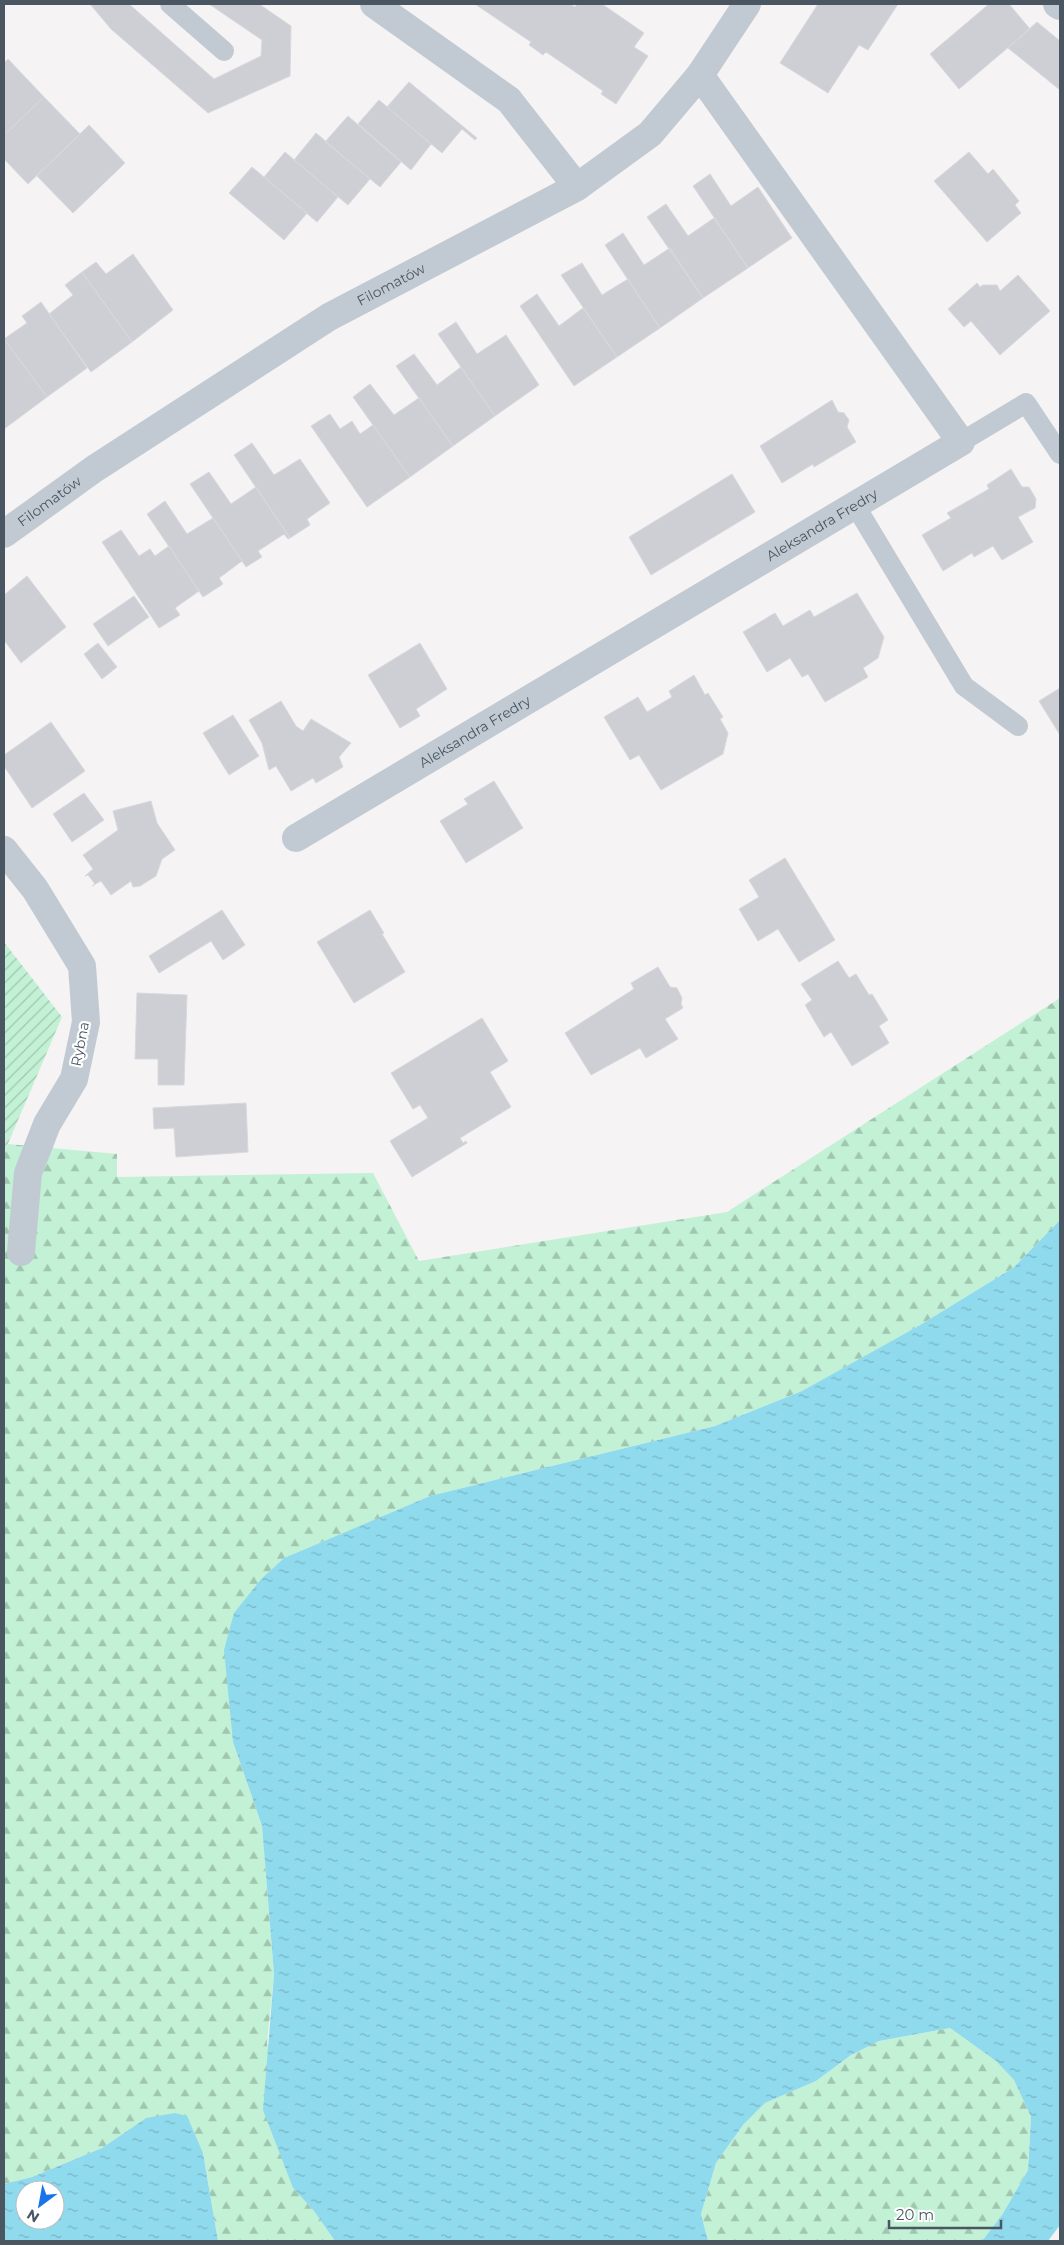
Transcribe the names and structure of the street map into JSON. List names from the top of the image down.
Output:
{
  "streets": {
    "street": ["Filomatów", "Aleksandra Fredry", "Rybna"]
  },
  "scale_bar": "20 m",
  "north": "bottom left"
}
